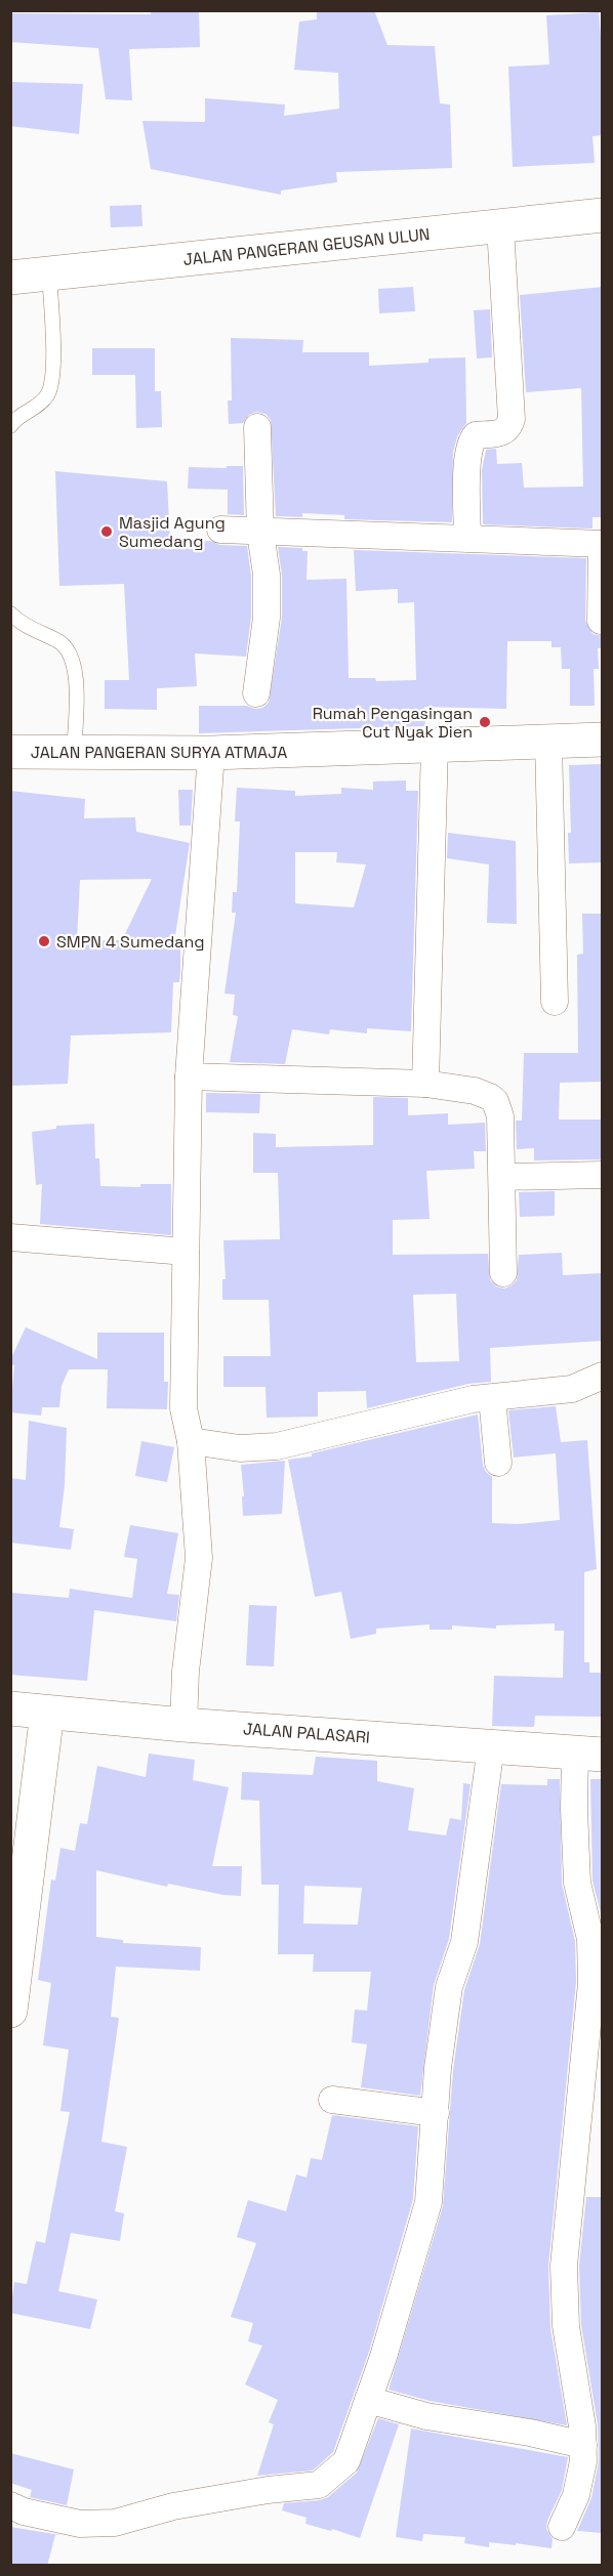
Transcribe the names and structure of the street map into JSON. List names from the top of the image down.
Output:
{
  "streets": {
    "street": ["JALAN PANGERAN GEUSAN ULUN", "JALAN PANGERAN SURYA ATMAJA", "JALAN PALASARI"]
  },
  "places": ["Masjid Agung Sumedang", "Rumah Pengasingan Cut Nyak Dien", "SMPN 4 Sumedang"]
}
